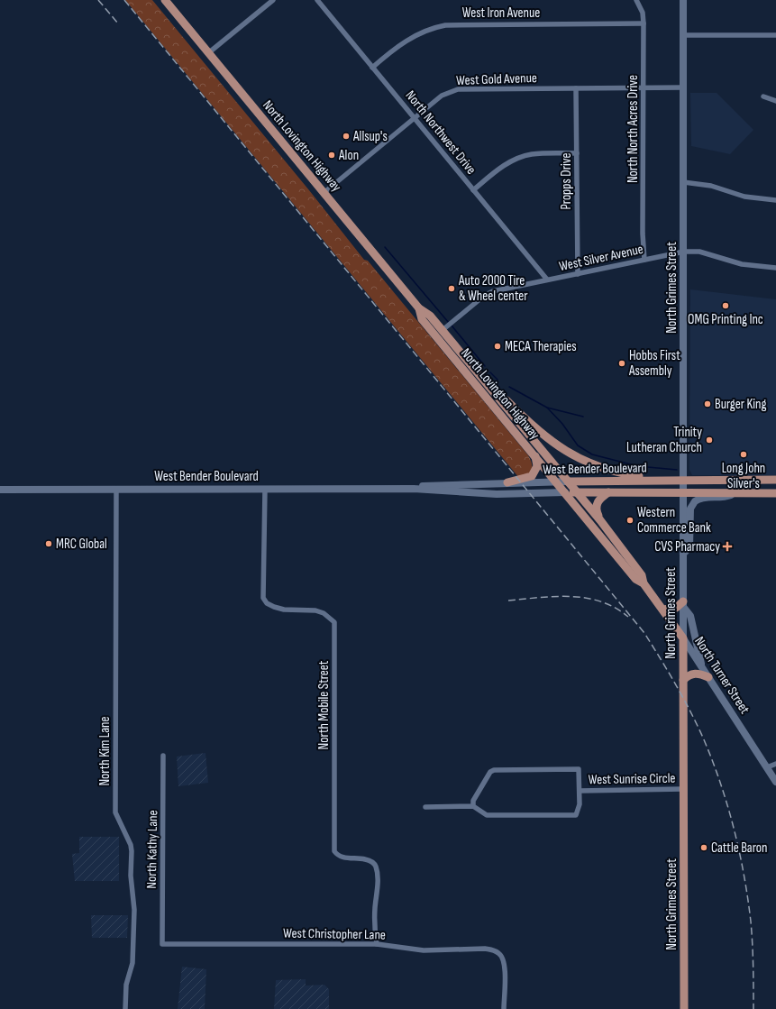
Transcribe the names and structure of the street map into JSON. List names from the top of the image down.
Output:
{
  "streets": {
    "main road": [
      "North Lovington Highway",
      "North Grimes Street",
      "West Bender Boulevard",
      "North Turner Street"
    ],
    "street": [
      "West Iron Avenue",
      "West Gold Avenue",
      "North North Acres Drive",
      "North Northwest Drive",
      "Propps Drive",
      "West Silver Avenue",
      "North Mobile Street",
      "North Kim Lane",
      "West Sunrise Circle",
      "North Kathy Lane",
      "West Christopher Lane"
    ]
  },
  "crossings": [
    ["West Iron Avenue", "North North Acres Drive"],
    ["West Iron Avenue", "North Northwest Drive"],
    ["West Gold Avenue", "North North Acres Drive"],
    ["West Gold Avenue", "North Northwest Drive"],
    ["West Gold Avenue", "North Lovington Highway"],
    ["West Gold Avenue", "Propps Drive"],
    ["West Gold Avenue", "North Grimes Street"],
    ["North North Acres Drive", "West Silver Avenue"],
    ["North Northwest Drive", "West Silver Avenue"],
    ["North Lovington Highway", "West Silver Avenue"],
    ["North Lovington Highway", "West Bender Boulevard"],
    ["North Lovington Highway", "North Turner Street"],
    ["Propps Drive", "West Silver Avenue"],
    ["West Silver Avenue", "North Grimes Street"],
    ["North Grimes Street", "West Bender Boulevard"],
    ["North Grimes Street", "North Turner Street"],
    ["North Grimes Street", "West Sunrise Circle"],
    ["West Bender Boulevard", "North Turner Street"],
    ["West Bender Boulevard", "North Mobile Street"],
    ["West Bender Boulevard", "North Kim Lane"],
    ["North Mobile Street", "West Christopher Lane"],
    ["North Kathy Lane", "West Christopher Lane"]
  ],
  "places": {
    "other": [
      "Allsup's",
      "Alon",
      "Auto 2000 Tire & Wheel center",
      "OMG Printing Inc",
      "MECA Therapies",
      "Hobbs First Assembly",
      "Burger King",
      "Trinity Lutheran Church",
      "Long John Silver's",
      "Western Commerce Bank",
      "MRC Global",
      "Cattle Baron"
    ],
    "health": ["CVS Pharmacy"]
  }
}
